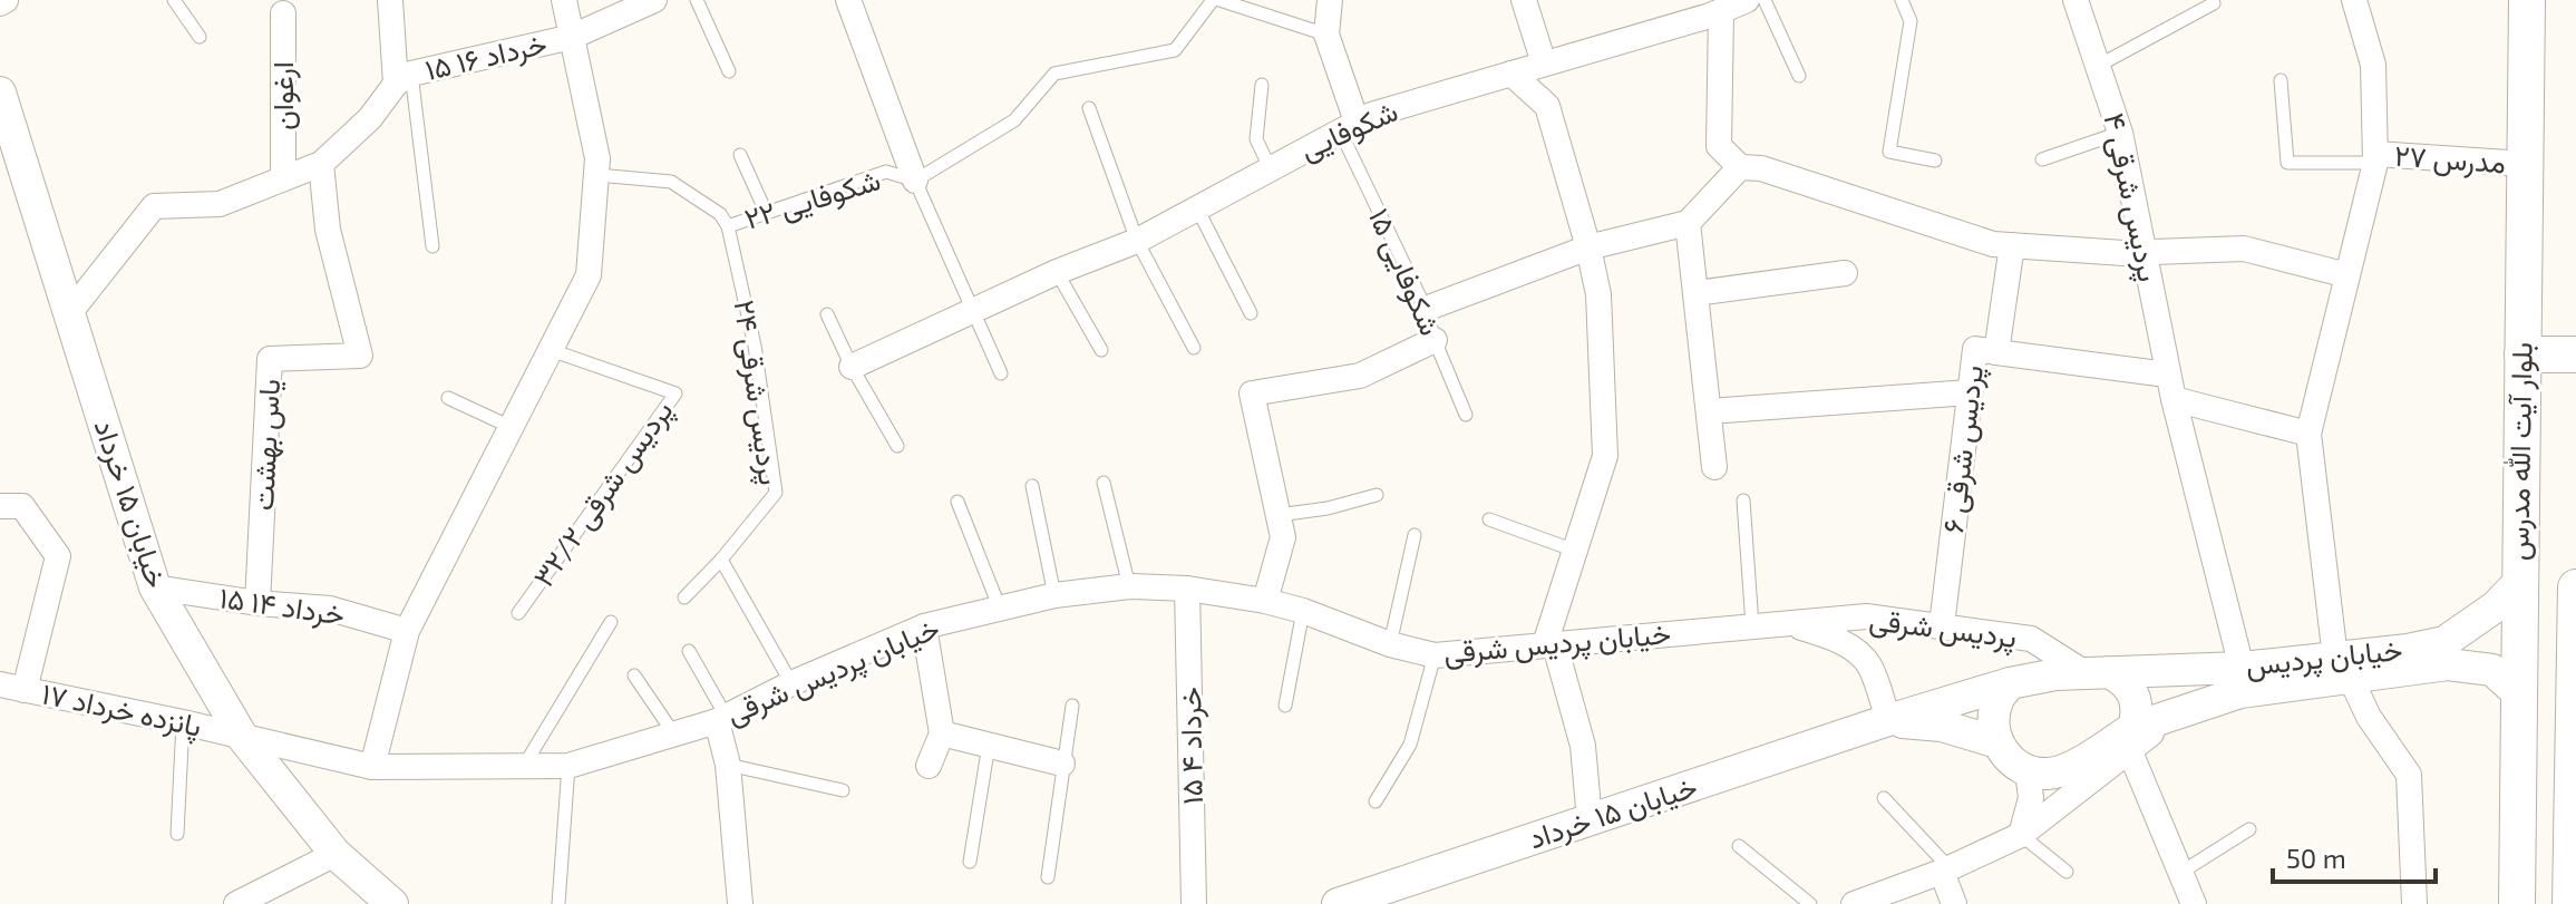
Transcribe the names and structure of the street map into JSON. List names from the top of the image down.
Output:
{
  "streets": {
    "main road": ["بلوار آیت الله مدرس"],
    "street": [
      "۱۵ خرداد ۱۶",
      "ارغوان",
      "شکوفایی",
      "مدرس ۲۷",
      "پردیس شرقی ۴",
      "یاس بهشت",
      "پردیس شرقی ۶",
      "خیابان ۱۵ خرداد",
      "۱۵ خرداد ۱۴",
      "پردیس شرقی",
      "خیابان پردیس شرقی",
      "خیابان پردیس",
      "پانزده خرداد ۱۷",
      "۱۵ خرداد ۴"
    ],
    "lane": [
      "شکوفایی ۲۲",
      "شکوفایی ۱۵",
      "پردیس شرقی ۲۴",
      "پردیس شرقی ۳۲/۲"
    ]
  },
  "crossings": [
    ["۱۵ خرداد ۱۶", "ارغوان"],
    ["۱۵ خرداد ۱۶", "یاس بهشت"],
    ["۱۵ خرداد ۱۶", "خیابان ۱۵ خرداد"],
    ["شکوفایی", "شکوفایی ۲۲"],
    ["شکوفایی", "شکوفایی ۱۵"],
    ["مدرس ۲۷", "بلوار آیت الله مدرس"],
    ["پردیس شرقی ۴", "خیابان پردیس"],
    ["شکوفایی ۲۲", "پردیس شرقی ۲۴"],
    ["یاس بهشت", "۱۵ خرداد ۱۴"],
    ["پردیس شرقی ۶", "پردیس شرقی"],
    ["بلوار آیت الله مدرس", "خیابان پردیس"],
    ["خیابان ۱۵ خرداد", "۱۵ خرداد ۱۴"],
    ["خیابان ۱۵ خرداد", "پردیس شرقی"],
    ["خیابان ۱۵ خرداد", "خیابان پردیس شرقی"],
    ["خیابان ۱۵ خرداد", "خیابان پردیس"],
    ["خیابان ۱۵ خرداد", "پانزده خرداد ۱۷"],
    ["پردیس شرقی", "خیابان پردیس شرقی"],
    ["پردیس شرقی", "خیابان پردیس"],
    ["خیابان پردیس شرقی", "پانزده خرداد ۱۷"],
    ["خیابان پردیس شرقی", "۱۵ خرداد ۴"]
  ],
  "scale_bar": "50 m"
}
